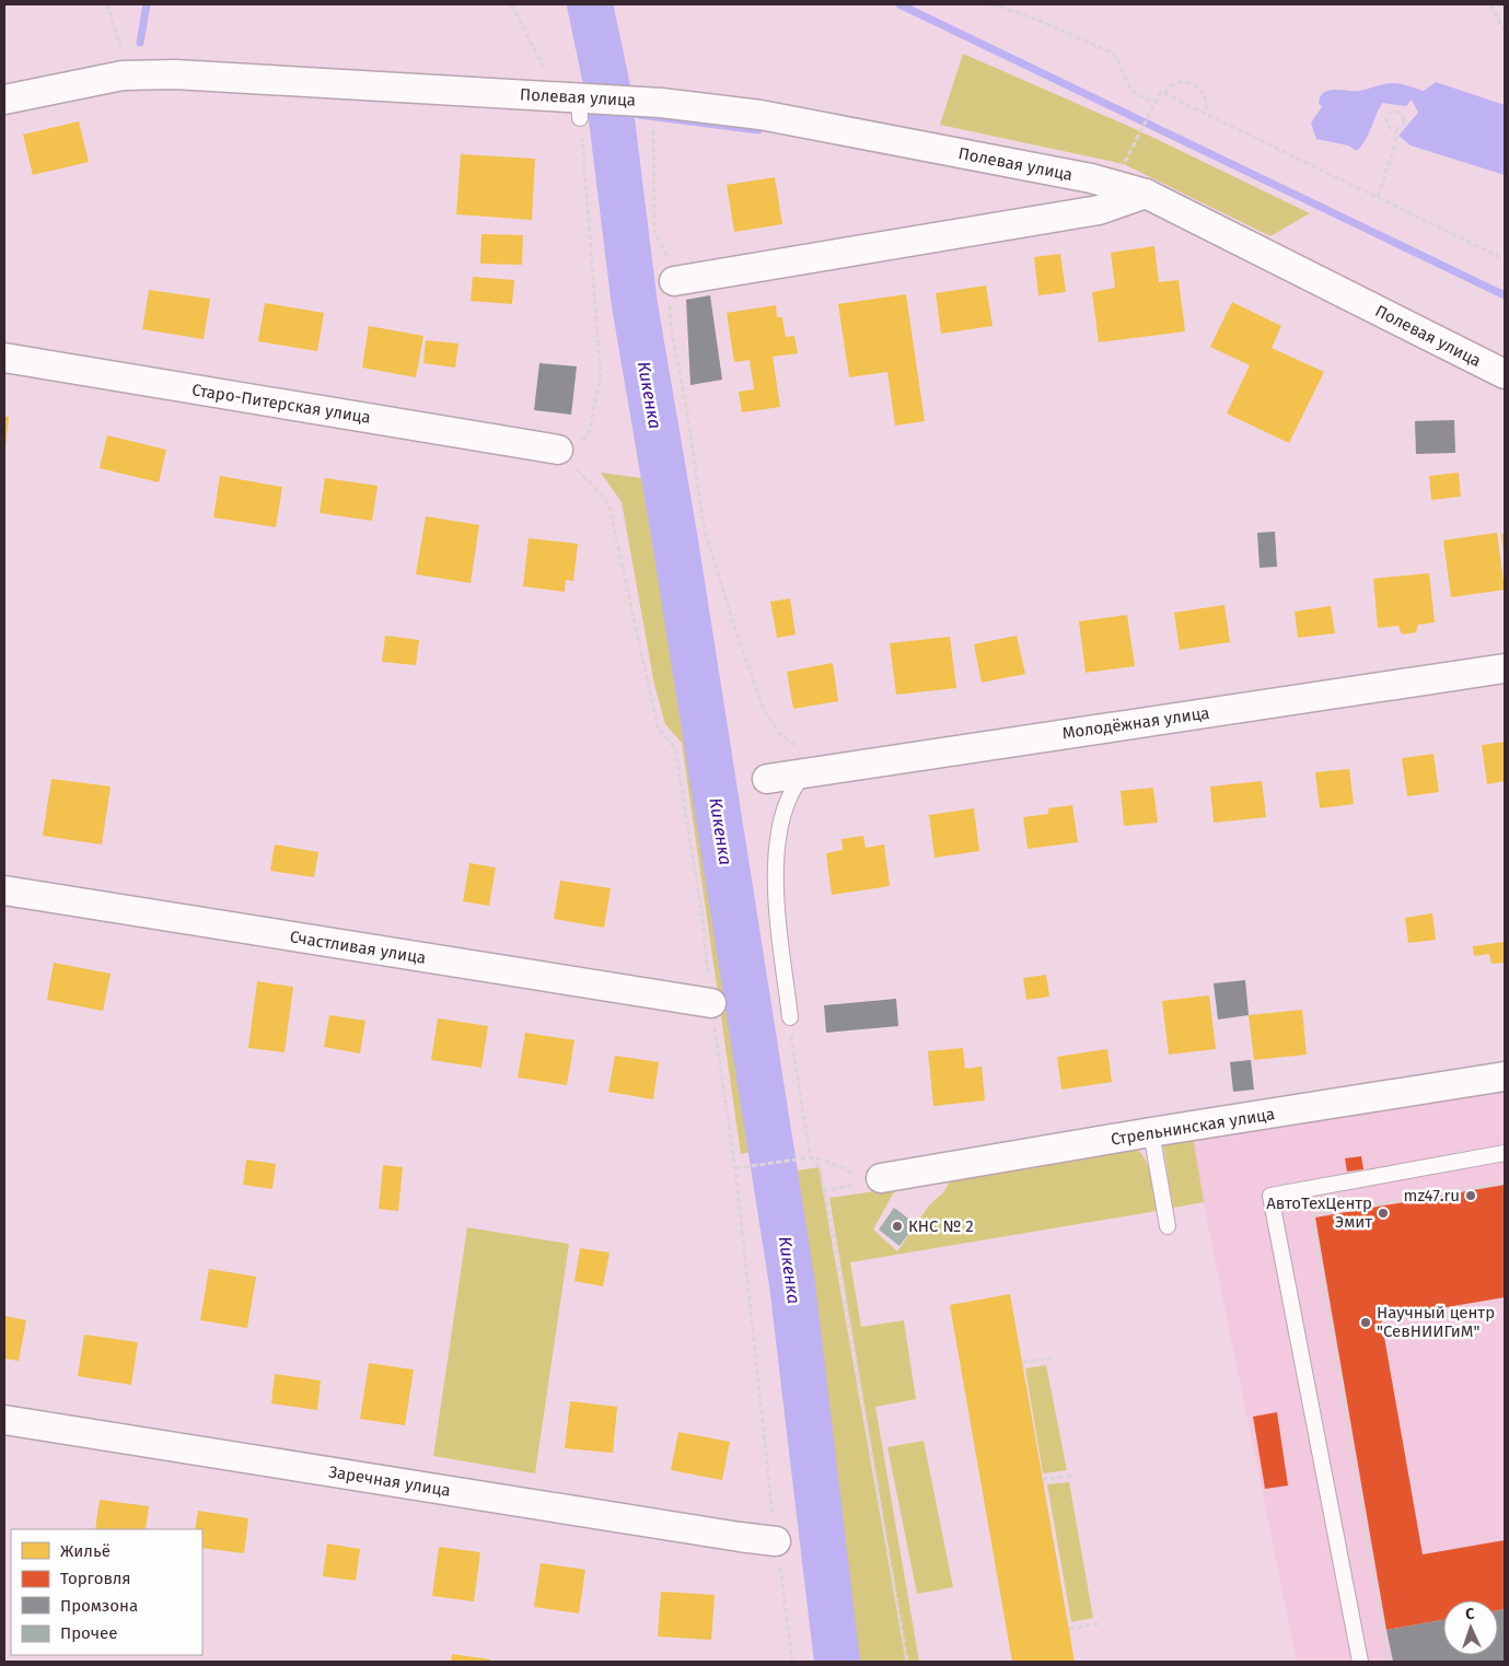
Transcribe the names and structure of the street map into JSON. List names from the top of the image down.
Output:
{
  "streets": {
    "street": [
      "Полевая улица",
      "Старо-Питерская улица",
      "Молодёжная улица",
      "Счастливая улица",
      "Стрельнинская улица",
      "Заречная улица"
    ]
  },
  "water": ["Кикенка"],
  "places": [
    "mz47.ru",
    "АвтоТехЦентр Эмит",
    "КНС № 2",
    "Научный центр \"СевНИИГиМ\""
  ],
  "legend": [
    "Жильё",
    "Торговля",
    "Промзона",
    "Прочее"
  ],
  "north": "top"
}
